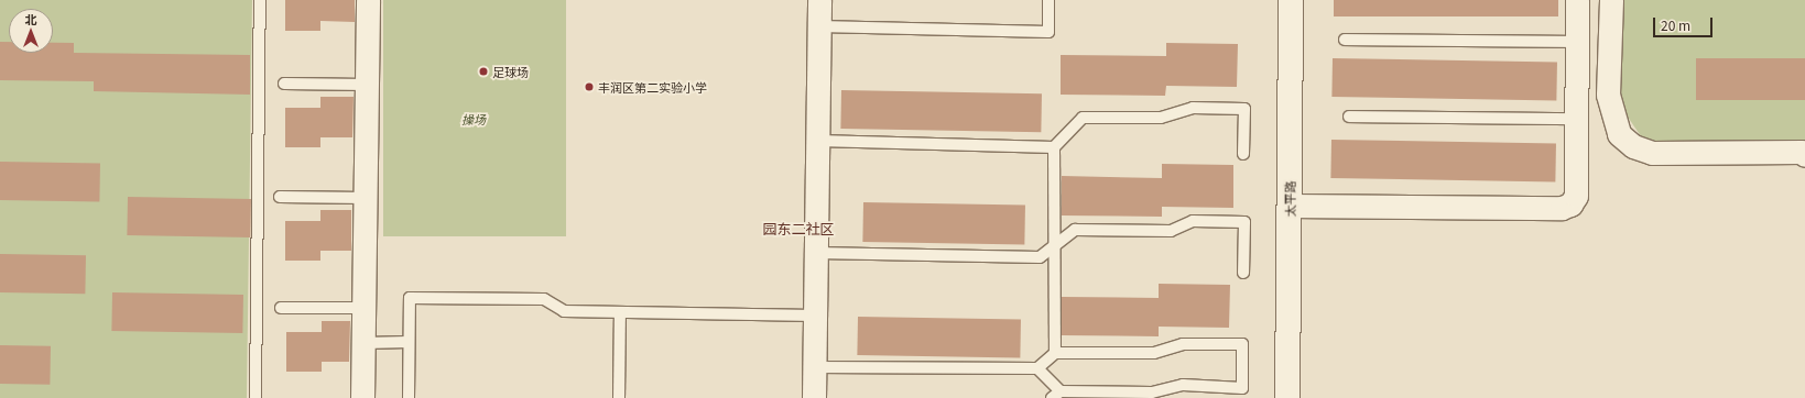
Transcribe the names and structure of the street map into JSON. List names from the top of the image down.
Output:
{
  "streets": {
    "street": ["太平路"]
  },
  "districts": ["园东二社区"],
  "parks": ["操场"],
  "places": ["足球场", "丰润区第二实验小学"],
  "scale_bar": "20 m",
  "north": "top"
}
